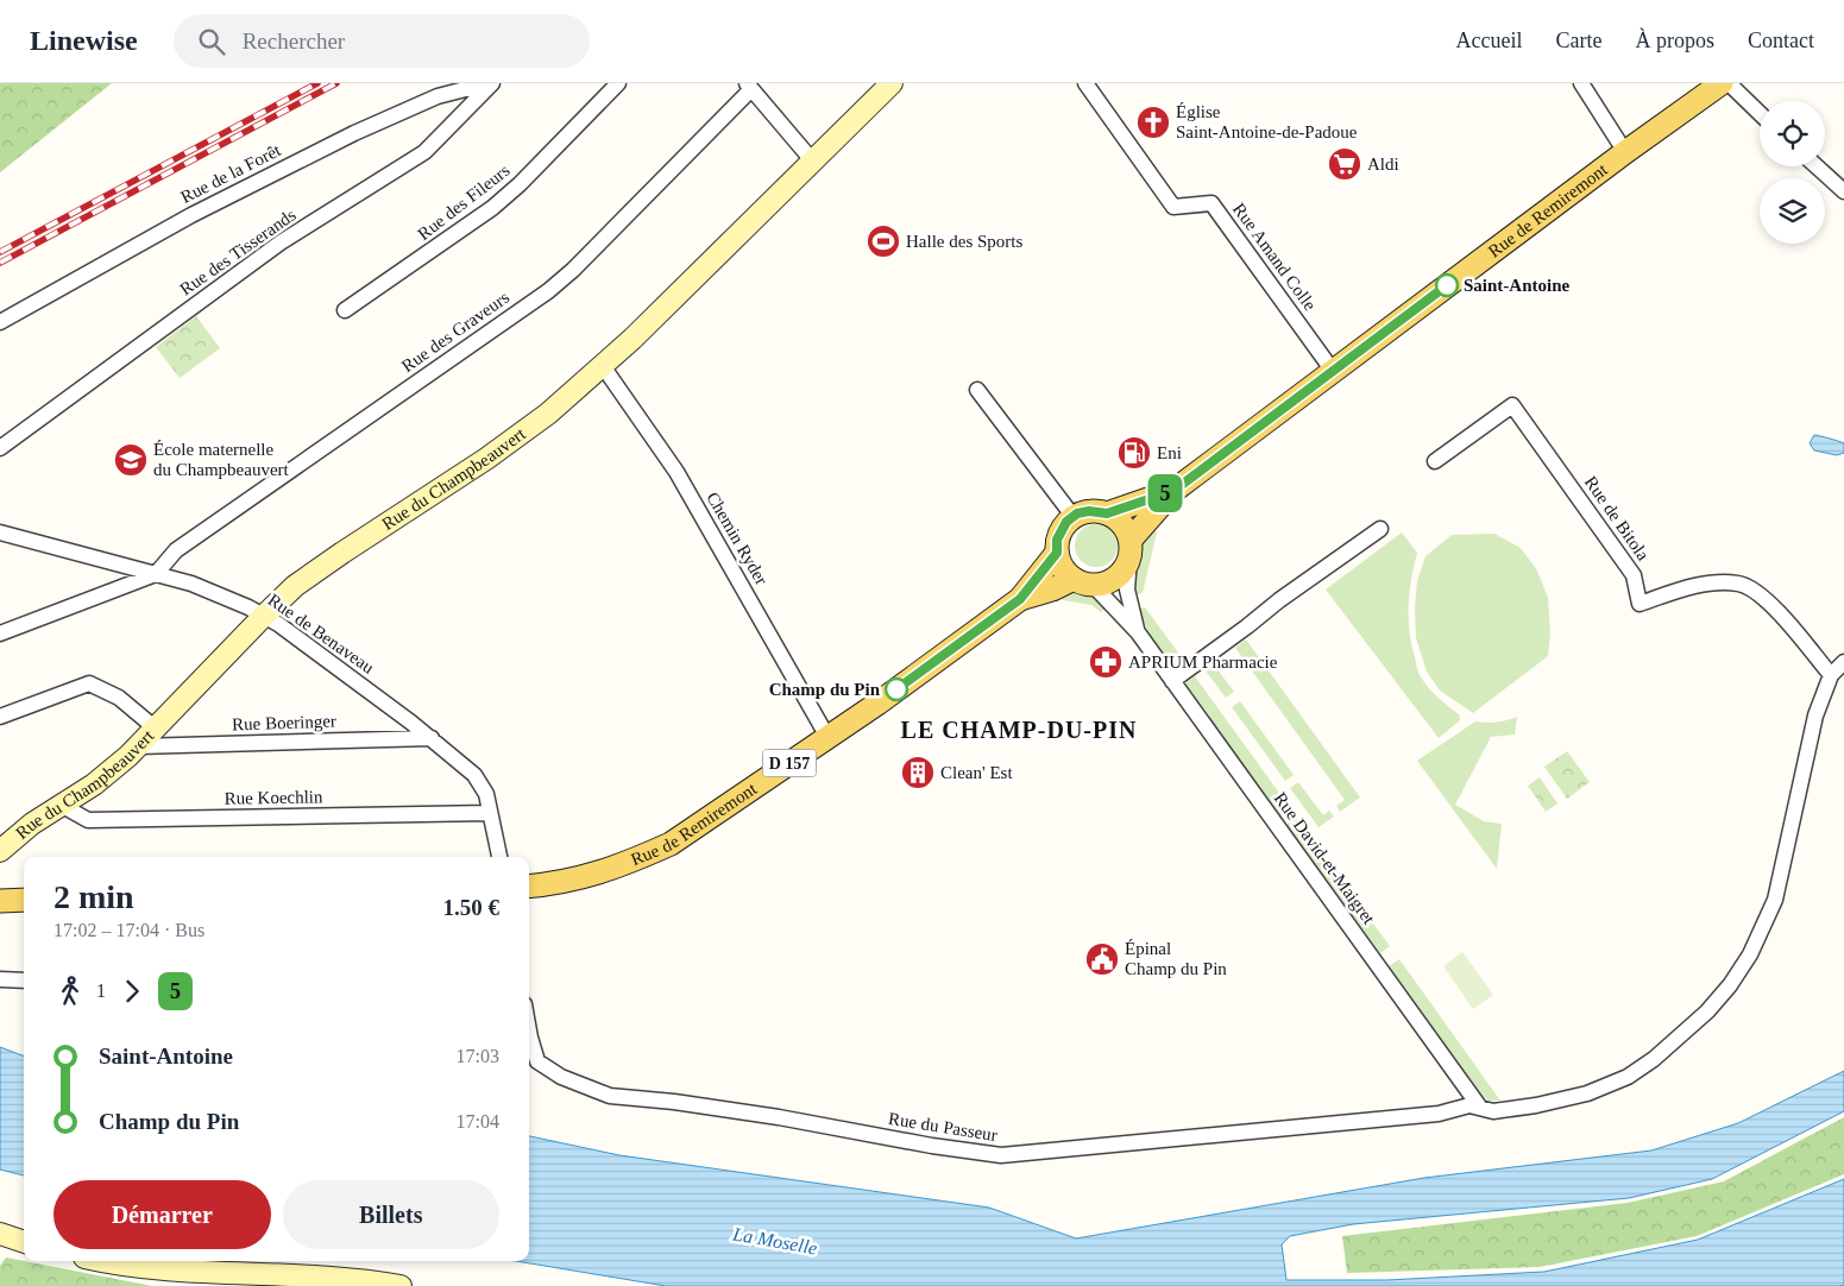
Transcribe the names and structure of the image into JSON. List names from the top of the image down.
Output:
{
  "streets": {
    "main road": ["Rue de Remiremont", "D 157"],
    "street": [
      "Rue de la Forêt",
      "Rue des Fileurs",
      "Rue des Tisserands",
      "Rue Amand Colle",
      "Rue des Graveurs",
      "Rue du Champbeauvert",
      "Rue de Bitola",
      "Chemin Ryder",
      "Rue de Benaveau",
      "Rue Boeringer",
      "Rue Koechlin",
      "Rue David-et-Maigret",
      "Rue du Passeur"
    ]
  },
  "crossings": [
    ["Rue de la Forêt", "Rue des Tisserands"],
    ["Rue de Remiremont", "Rue Amand Colle"],
    ["Rue de Remiremont", "Chemin Ryder"],
    ["Rue de Remiremont", "Rue David-et-Maigret"],
    ["Rue des Graveurs", "Rue du Champbeauvert"],
    ["Rue des Graveurs", "Rue de Benaveau"],
    ["Rue du Champbeauvert", "Chemin Ryder"],
    ["Rue du Champbeauvert", "Rue de Benaveau"],
    ["Rue du Champbeauvert", "Rue Boeringer"],
    ["Rue du Champbeauvert", "Rue Koechlin"],
    ["Rue de Bitola", "Rue du Passeur"],
    ["Rue de Benaveau", "Rue Boeringer"],
    ["Rue de Benaveau", "Rue Koechlin"],
    ["Rue David-et-Maigret", "Rue du Passeur"]
  ],
  "districts": ["LE CHAMP-DU-PIN"],
  "water": ["La Moselle"],
  "places": {
    "church": ["Église Saint-Antoine-de-Padoue"],
    "supermarket": ["Aldi"],
    "sports": ["Halle des Sports"],
    "other": ["Saint-Antoine", "Champ du Pin"],
    "fuel station": ["Eni"],
    "school or university": ["École maternelle du Champbeauvert"],
    "pharmacy": ["APRIUM Pharmacie"],
    "building": ["Clean' Est"],
    "public building": ["Épinal Champ du Pin"]
  },
  "lines": ["bus line 5"],
  "page": {
    "header": "Linewise",
    "search": "Rechercher",
    "nav": [
      "Accueil",
      "Carte",
      "À propos",
      "Contact"
    ],
    "on_map": "5",
    "heading": ["2 min", "17:02 – 17:04 · Bus", "1.50 €"],
    "legs": ["1", "5"],
    "list": [
      {
        "name": "Saint-Antoine",
        "value": "17:03"
      },
      {
        "name": "Champ du Pin",
        "value": "17:04"
      }
    ],
    "buttons": ["Démarrer", "Billets"]
  }
}
